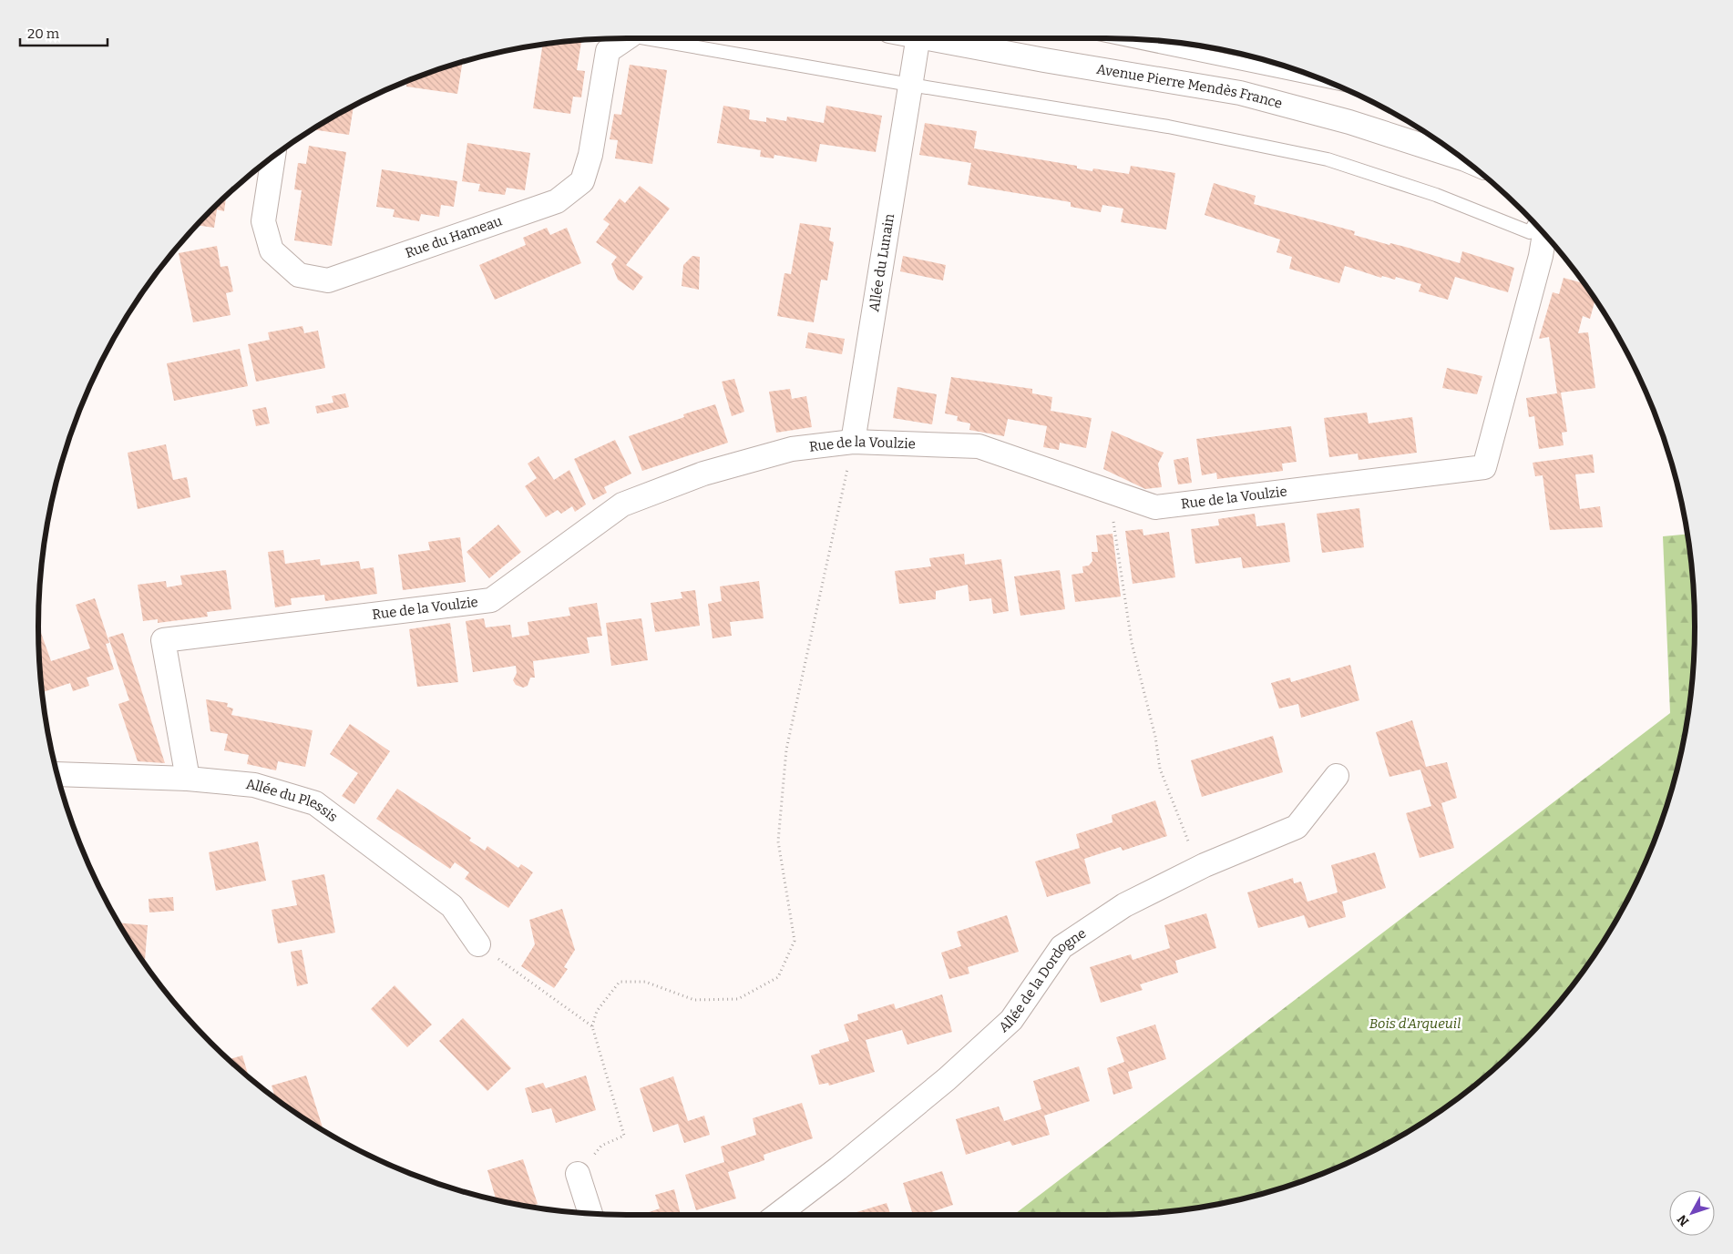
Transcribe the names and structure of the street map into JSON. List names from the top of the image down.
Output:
{
  "streets": {
    "street": [
      "Avenue Pierre Mendès France",
      "Rue du Hameau",
      "Allée du Lunain",
      "Rue de la Voulzie",
      "Allée du Plessis",
      "Allée de la Dordogne"
    ]
  },
  "crossings": [
    ["Allée du Lunain", "Rue de la Voulzie"],
    ["Rue de la Voulzie", "Allée du Plessis"]
  ],
  "parks": ["Bois d'Arqueuil"],
  "scale_bar": "20 m",
  "north": "bottom left"
}
